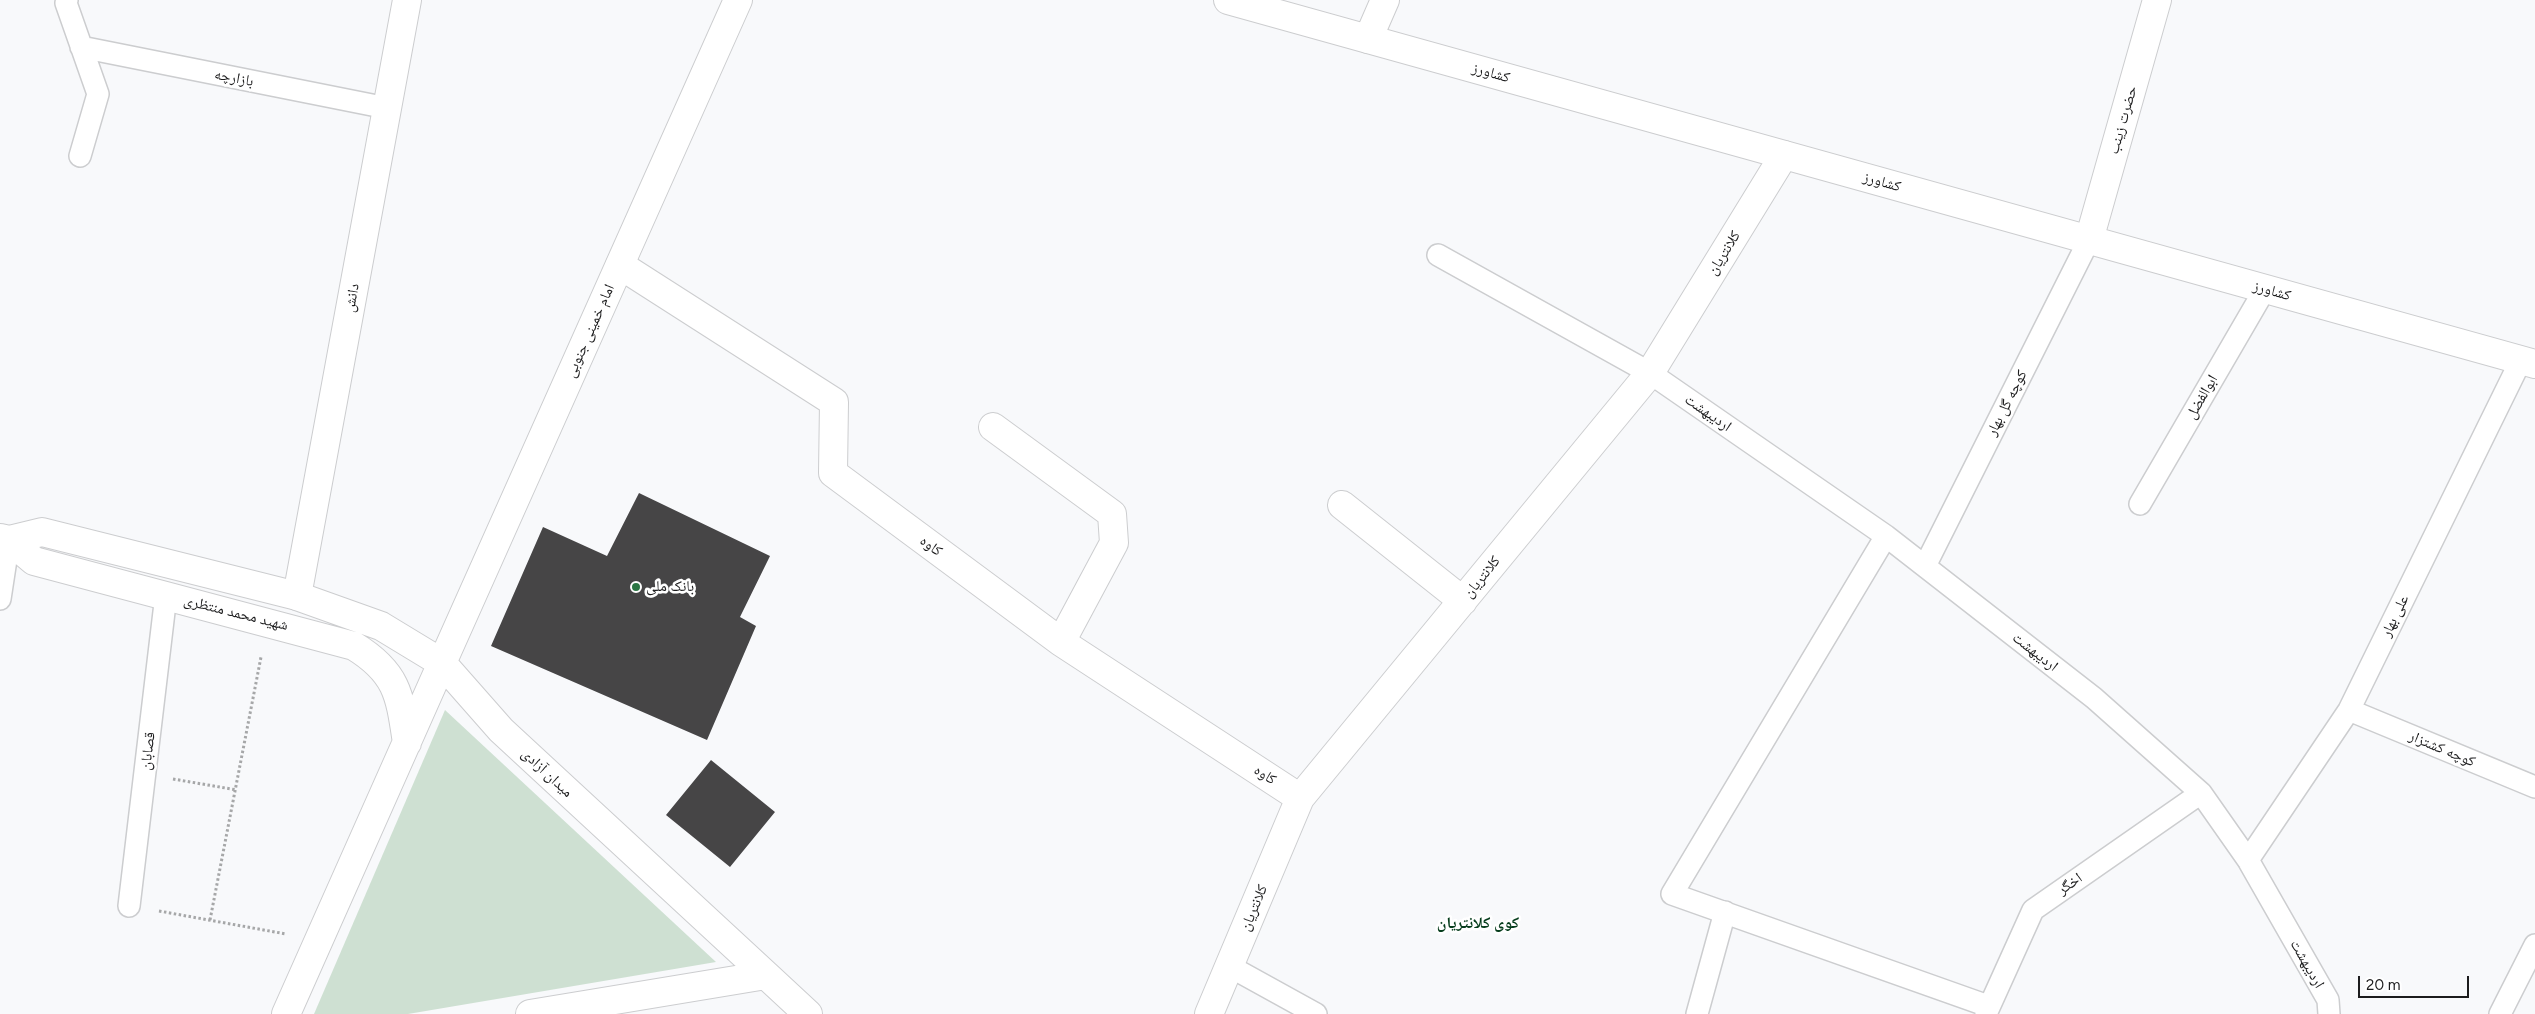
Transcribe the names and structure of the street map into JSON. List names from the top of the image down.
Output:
{
  "streets": {
    "street": [
      "کشاورز",
      "حضرت زینب",
      "کلانتریان",
      "دانش",
      "امام خمینی جنوبی",
      "کاوه",
      "شهید محمد منتظری",
      "میدان آزادی"
    ],
    "lane": [
      "بازارچه",
      "ابوالفضل",
      "کوچه گل بهار",
      "اردیبهشت",
      "علی بهار",
      "کوچه کشتزار",
      "قصابان",
      "اخگر"
    ]
  },
  "crossings": [
    ["کشاورز", "حضرت زینب"],
    ["کشاورز", "کلانتریان"],
    ["کشاورز", "ابوالفضل"],
    ["کشاورز", "کوچه گل بهار"],
    ["کشاورز", "علی بهار"],
    ["بازارچه", "دانش"],
    ["حضرت زینب", "کوچه گل بهار"],
    ["کلانتریان", "اردیبهشت"],
    ["کلانتریان", "کاوه"],
    ["امام خمینی جنوبی", "کاوه"],
    ["امام خمینی جنوبی", "میدان آزادی"],
    ["کوچه گل بهار", "اردیبهشت"],
    ["اردیبهشت", "علی بهار"],
    ["اردیبهشت", "اخگر"],
    ["شهید محمد منتظری", "قصابان"],
    ["علی بهار", "کوچه کشتزار"]
  ],
  "districts": ["کوی کلانتریان"],
  "places": ["بانک ملی"],
  "scale_bar": "20 m"
}
